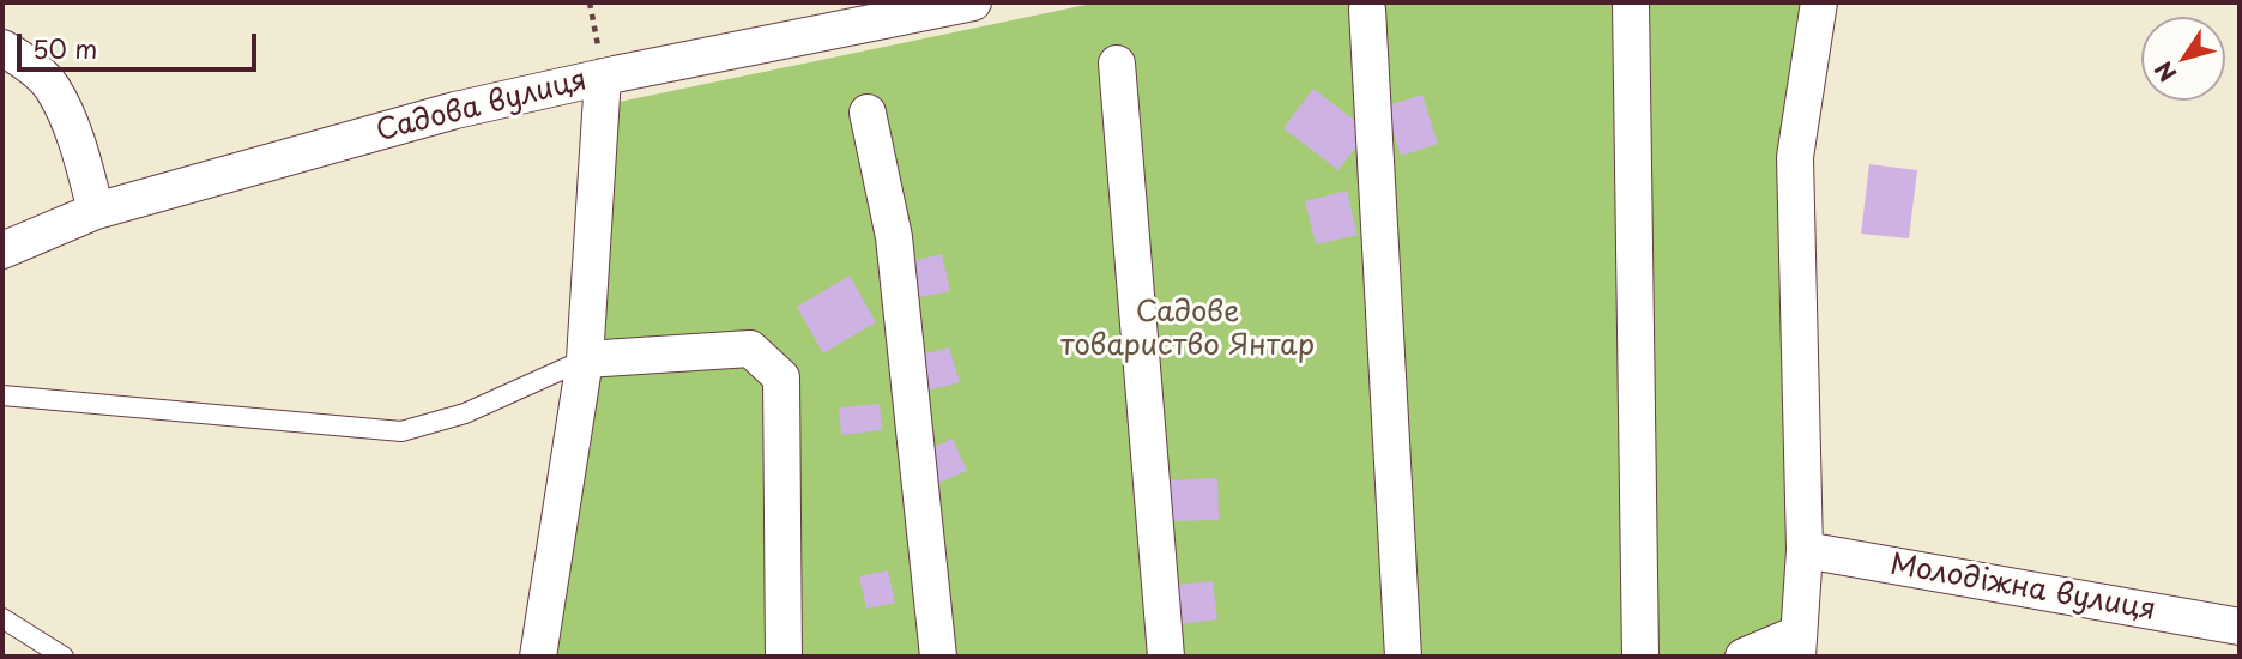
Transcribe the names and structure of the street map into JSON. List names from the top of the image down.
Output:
{
  "streets": {
    "street": ["Садова вулиця", "Молодіжна вулиця"]
  },
  "parks": ["Садове товариство Янтар"],
  "scale_bar": "50 m",
  "north": "bottom left"
}
